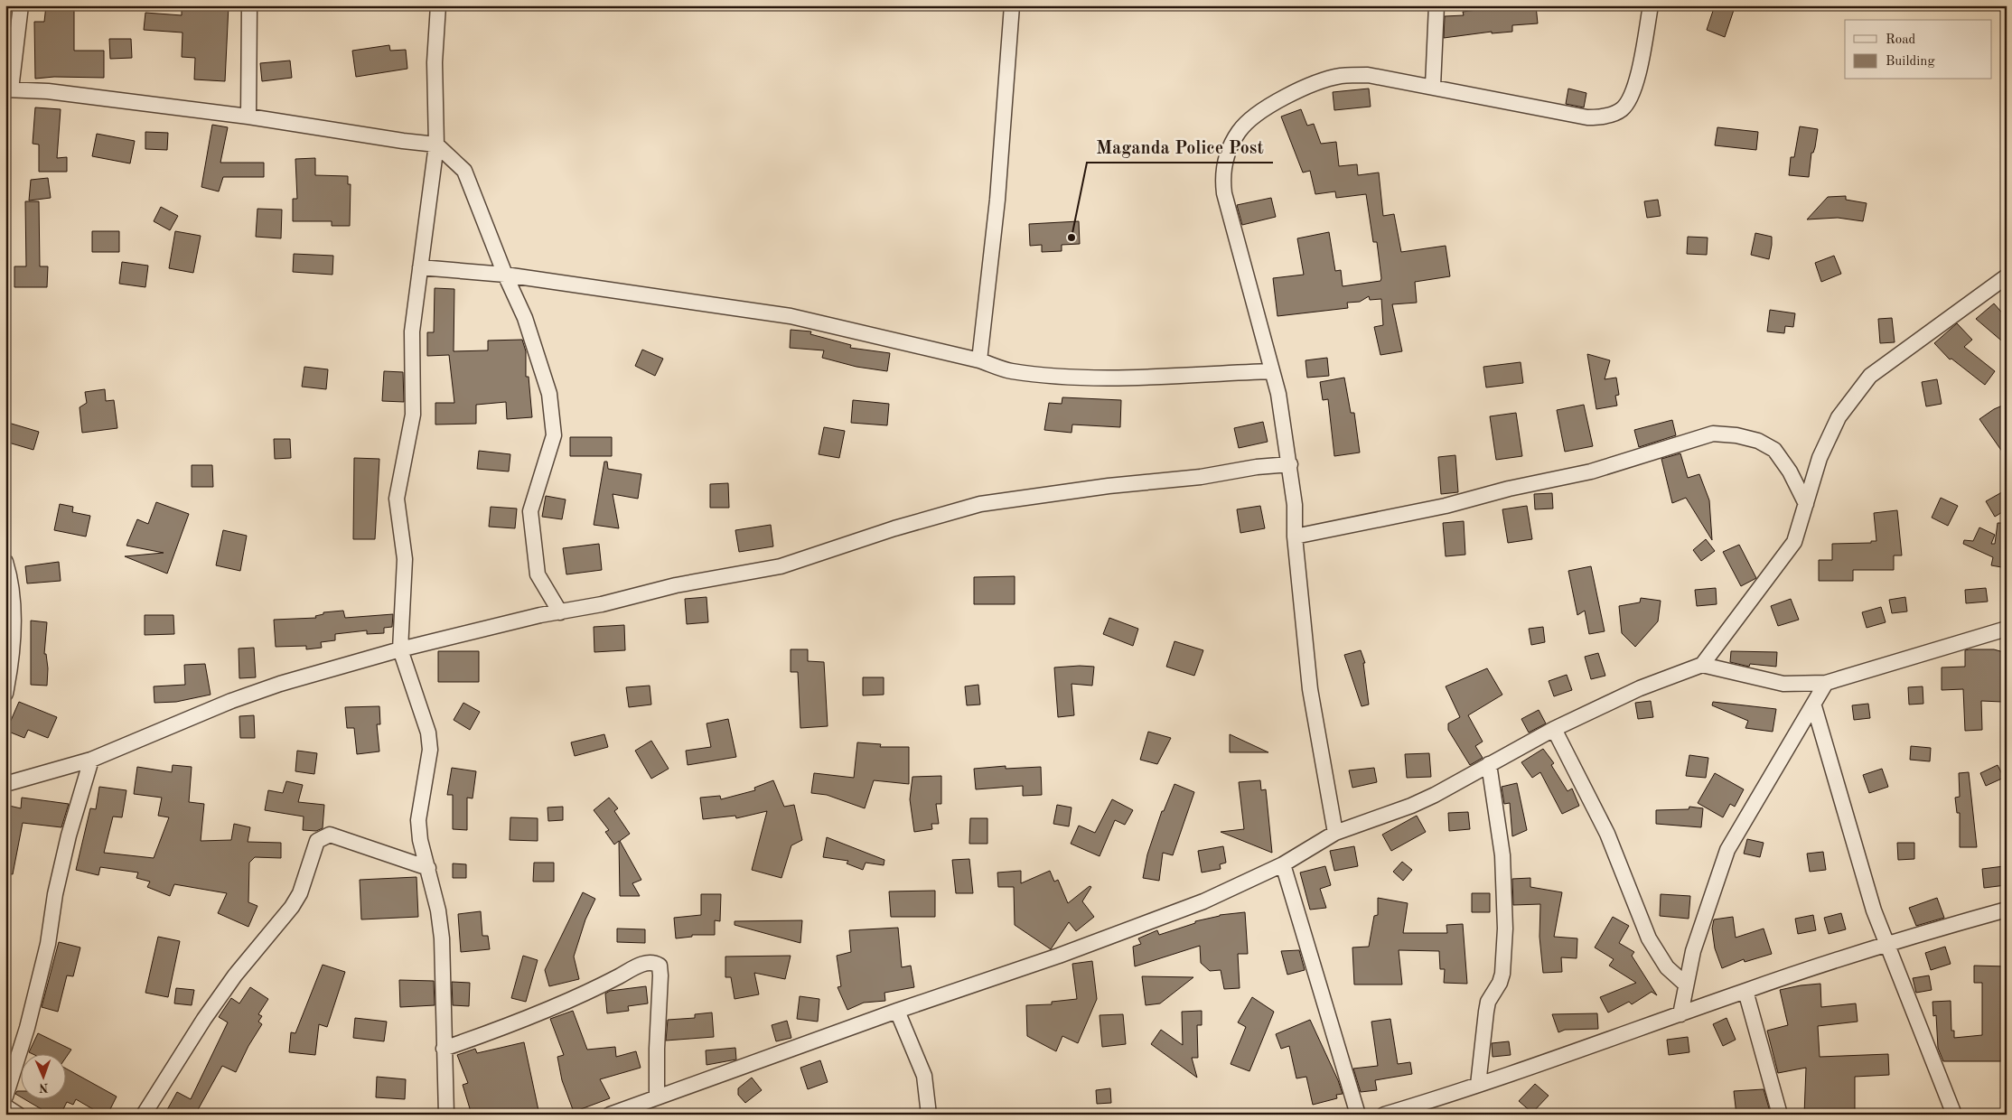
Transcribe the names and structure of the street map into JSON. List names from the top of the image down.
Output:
{
  "places": ["Maganda Police Post"],
  "legend": ["Road", "Building"],
  "north": "bottom"
}
